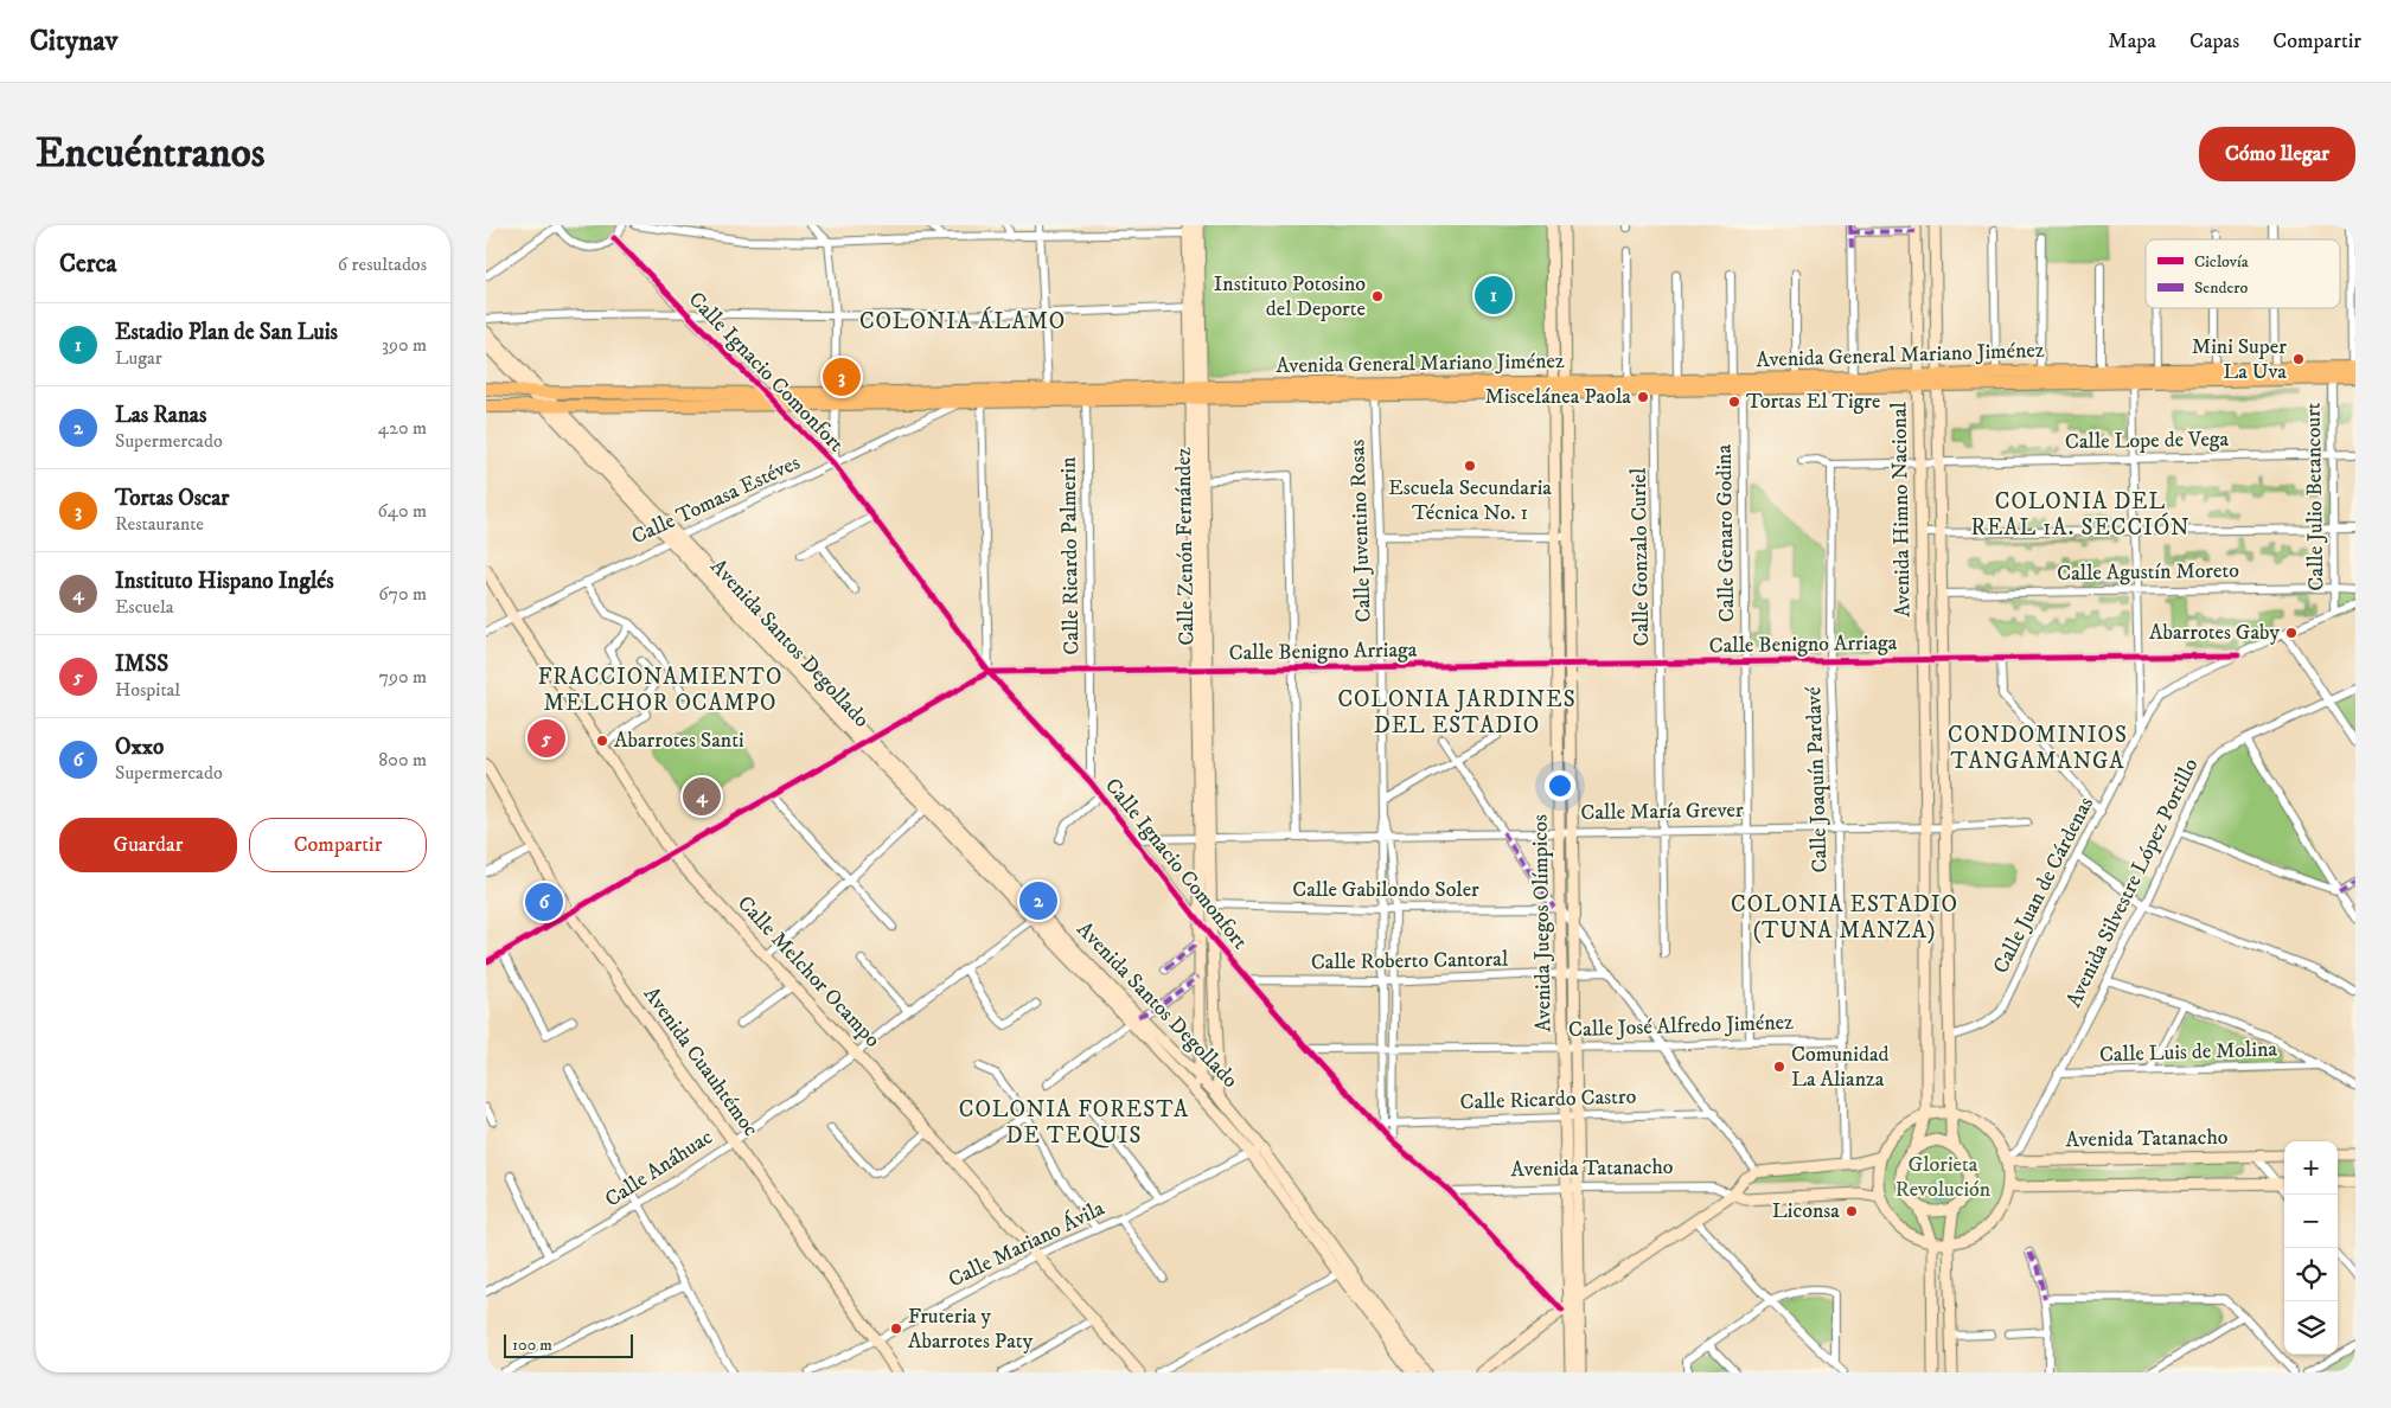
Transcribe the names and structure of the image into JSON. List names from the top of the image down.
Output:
{
  "streets": {
    "main road": ["Avenida General Mariano Jiménez"],
    "street": [
      "Calle Ignacio Comonfort",
      "Calle Lope de Vega",
      "Calle Julio Betancourt",
      "Calle Tomasa Estéves",
      "Avenida Himno Nacional",
      "Calle Juventino Rosas",
      "Calle Genaro Godina",
      "Calle Zenón Fernández",
      "Calle Ricardo Palmerin",
      "Calle Gonzalo Curiel",
      "Calle Agustín Moreto",
      "Avenida Santos Degollado",
      "Calle Benigno Arriaga",
      "Calle Joaquín Pardavé",
      "Calle María Grever",
      "Avenida Silvestre López Portillo",
      "Calle Juan de Cárdenas",
      "Calle Gabilondo Soler",
      "Avenida Juegos Olímpicos",
      "Calle Roberto Cantoral",
      "Calle Melchor Ocampo",
      "Calle José Alfredo Jiménez",
      "Calle Luis de Molina",
      "Avenida Cuauhtémoc",
      "Calle Ricardo Castro",
      "Avenida Tatanacho",
      "Calle Anáhuac",
      "Calle Mariano Ávila"
    ]
  },
  "crossings": [
    ["Avenida General Mariano Jiménez", "Calle Ignacio Comonfort"],
    ["Avenida General Mariano Jiménez", "Calle Julio Betancourt"],
    ["Avenida General Mariano Jiménez", "Calle Tomasa Estéves"],
    ["Avenida General Mariano Jiménez", "Avenida Himno Nacional"],
    ["Avenida General Mariano Jiménez", "Calle Juventino Rosas"],
    ["Avenida General Mariano Jiménez", "Calle Genaro Godina"],
    ["Avenida General Mariano Jiménez", "Calle Zenón Fernández"],
    ["Avenida General Mariano Jiménez", "Calle Ricardo Palmerin"],
    ["Avenida General Mariano Jiménez", "Calle Gonzalo Curiel"],
    ["Avenida General Mariano Jiménez", "Avenida Santos Degollado"],
    ["Avenida General Mariano Jiménez", "Avenida Juegos Olímpicos"],
    ["Calle Ignacio Comonfort", "Calle Tomasa Estéves"],
    ["Calle Ignacio Comonfort", "Calle Juventino Rosas"],
    ["Calle Ignacio Comonfort", "Calle Zenón Fernández"],
    ["Calle Ignacio Comonfort", "Calle Ricardo Palmerin"],
    ["Calle Ignacio Comonfort", "Calle Benigno Arriaga"],
    ["Calle Ignacio Comonfort", "Calle María Grever"],
    ["Calle Ignacio Comonfort", "Avenida Juegos Olímpicos"],
    ["Calle Ignacio Comonfort", "Calle Roberto Cantoral"],
    ["Calle Ignacio Comonfort", "Calle José Alfredo Jiménez"],
    ["Calle Ignacio Comonfort", "Calle Ricardo Castro"],
    ["Calle Ignacio Comonfort", "Avenida Tatanacho"],
    ["Calle Lope de Vega", "Calle Julio Betancourt"],
    ["Calle Lope de Vega", "Avenida Himno Nacional"],
    ["Calle Lope de Vega", "Calle Joaquín Pardavé"],
    ["Calle Julio Betancourt", "Calle Agustín Moreto"],
    ["Calle Julio Betancourt", "Calle Juan de Cárdenas"],
    ["Calle Tomasa Estéves", "Avenida Santos Degollado"],
    ["Calle Tomasa Estéves", "Calle Melchor Ocampo"],
    ["Avenida Himno Nacional", "Calle Agustín Moreto"],
    ["Avenida Himno Nacional", "Calle Benigno Arriaga"],
    ["Avenida Himno Nacional", "Calle María Grever"],
    ["Avenida Himno Nacional", "Calle Juan de Cárdenas"],
    ["Calle Juventino Rosas", "Calle Benigno Arriaga"],
    ["Calle Juventino Rosas", "Calle María Grever"],
    ["Calle Juventino Rosas", "Calle Gabilondo Soler"],
    ["Calle Juventino Rosas", "Calle Roberto Cantoral"],
    ["Calle Juventino Rosas", "Calle José Alfredo Jiménez"],
    ["Calle Juventino Rosas", "Calle Ricardo Castro"],
    ["Calle Genaro Godina", "Calle Benigno Arriaga"],
    ["Calle Genaro Godina", "Calle María Grever"],
    ["Calle Genaro Godina", "Calle José Alfredo Jiménez"],
    ["Calle Zenón Fernández", "Avenida Santos Degollado"],
    ["Calle Zenón Fernández", "Calle Benigno Arriaga"],
    ["Calle Zenón Fernández", "Calle María Grever"],
    ["Calle Zenón Fernández", "Calle Gabilondo Soler"],
    ["Calle Ricardo Palmerin", "Calle Benigno Arriaga"],
    ["Calle Gonzalo Curiel", "Calle Benigno Arriaga"],
    ["Calle Gonzalo Curiel", "Calle María Grever"],
    ["Avenida Santos Degollado", "Calle Benigno Arriaga"],
    ["Avenida Santos Degollado", "Calle Anáhuac"],
    ["Avenida Santos Degollado", "Calle Mariano Ávila"],
    ["Calle Benigno Arriaga", "Calle Joaquín Pardavé"],
    ["Calle Benigno Arriaga", "Calle Juan de Cárdenas"],
    ["Calle Benigno Arriaga", "Avenida Juegos Olímpicos"],
    ["Calle Benigno Arriaga", "Calle Melchor Ocampo"],
    ["Calle Benigno Arriaga", "Avenida Cuauhtémoc"],
    ["Calle Joaquín Pardavé", "Calle María Grever"],
    ["Calle Joaquín Pardavé", "Calle José Alfredo Jiménez"],
    ["Calle María Grever", "Avenida Juegos Olímpicos"],
    ["Avenida Silvestre López Portillo", "Calle Luis de Molina"],
    ["Avenida Silvestre López Portillo", "Avenida Tatanacho"],
    ["Calle Gabilondo Soler", "Avenida Juegos Olímpicos"],
    ["Avenida Juegos Olímpicos", "Calle Roberto Cantoral"],
    ["Avenida Juegos Olímpicos", "Calle José Alfredo Jiménez"],
    ["Avenida Juegos Olímpicos", "Calle Ricardo Castro"],
    ["Avenida Juegos Olímpicos", "Avenida Tatanacho"],
    ["Calle Melchor Ocampo", "Calle Anáhuac"],
    ["Calle Melchor Ocampo", "Calle Mariano Ávila"],
    ["Avenida Cuauhtémoc", "Calle Anáhuac"],
    ["Avenida Cuauhtémoc", "Calle Mariano Ávila"]
  ],
  "districts": [
    "COLONIA ÁLAMO",
    "COLONIA DEL REAL 1A. SECCIÓN",
    "FRACCIONAMIENTO MELCHOR OCAMPO",
    "COLONIA JARDINES DEL ESTADIO",
    "CONDOMINIOS TANGAMANGA",
    "COLONIA ESTADIO (TUNA MANZA)",
    "COLONIA FORESTA DE TEQUIS"
  ],
  "parks": ["Glorieta Revolución"],
  "places": [
    "Instituto Potosino del Deporte",
    "Mini Super La Uva",
    "Miscelánea Paola",
    "Tortas El Tigre",
    "Escuela Secundaria Técnica No. 1",
    "Abarrotes Gaby",
    "Abarrotes Santi",
    "Comunidad La Alianza",
    "Liconsa",
    "Fruteria y Abarrotes Paty"
  ],
  "legend": ["Ciclovía", "Sendero"],
  "scale_bar": "100 m",
  "page": {
    "header": "Citynav",
    "nav": ["Mapa", "Capas", "Compartir"],
    "buttons": [
      "Cómo llegar",
      ["Guardar", "Compartir"]
    ],
    "title": "Encuéntranos",
    "heading": ["Cerca", "6 resultados"],
    "pins": [
      "1",
      "3",
      "5",
      "4",
      "2",
      "6"
    ],
    "list": [
      {
        "mark": "1",
        "name": "Estadio Plan de San Luis",
        "note": "Lugar",
        "value": "390 m"
      },
      {
        "mark": "2",
        "name": "Las Ranas",
        "note": "Supermercado",
        "value": "420 m"
      },
      {
        "mark": "3",
        "name": "Tortas Oscar",
        "note": "Restaurante",
        "value": "640 m"
      },
      {
        "mark": "4",
        "name": "Instituto Hispano Inglés",
        "note": "Escuela",
        "value": "670 m"
      },
      {
        "mark": "5",
        "name": "IMSS",
        "note": "Hospital",
        "value": "790 m"
      },
      {
        "mark": "6",
        "name": "Oxxo",
        "note": "Supermercado",
        "value": "800 m"
      }
    ],
    "map_buttons": ["+", "−"],
    "scale": "100 m"
  }
}
